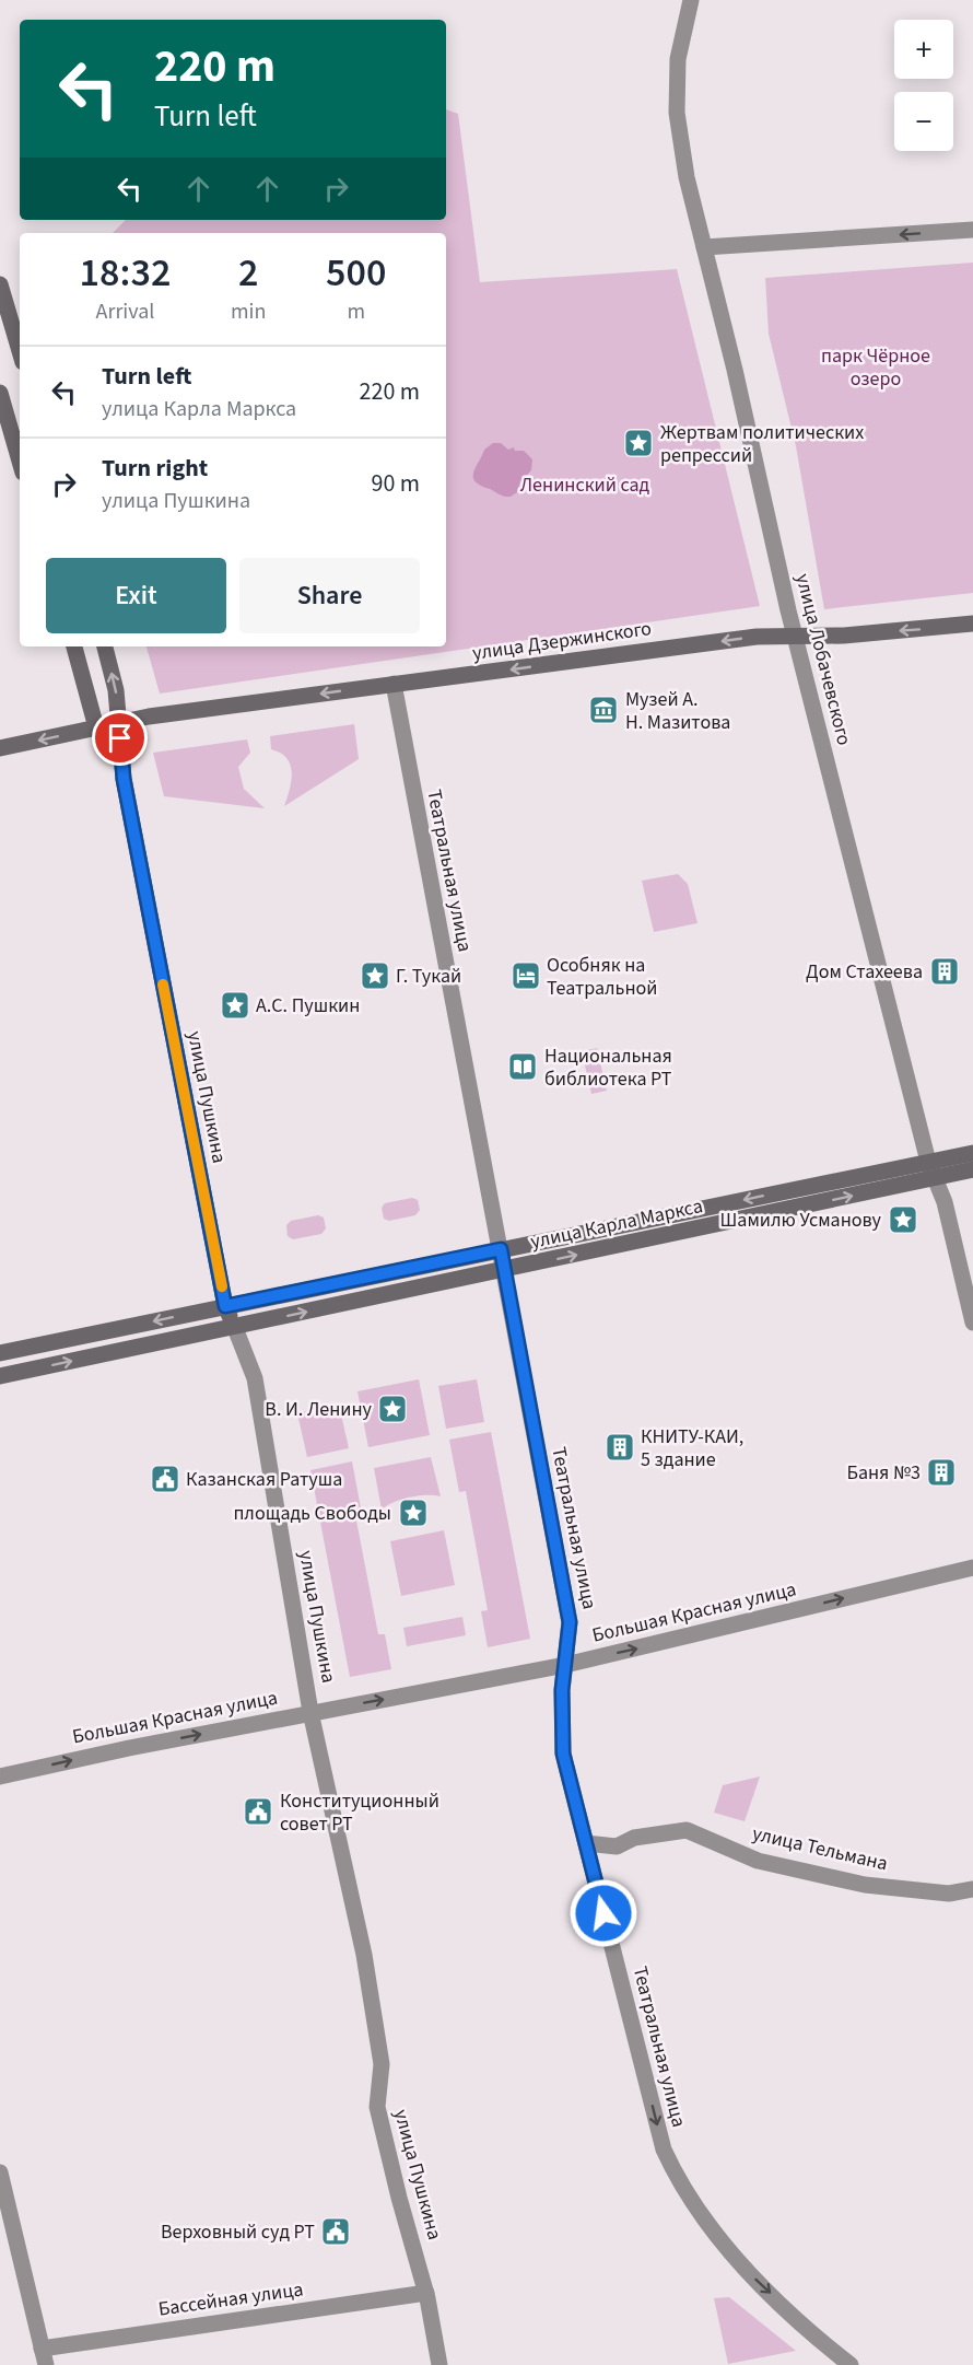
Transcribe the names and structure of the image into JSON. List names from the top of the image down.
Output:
{
  "streets": {
    "main road": ["улица Дзержинского", "улица Пушкина", "улица Карла Маркса"],
    "street": [
      "улица Лобачевского",
      "Театральная улица",
      "Большая Красная улица",
      "улица Тельмана",
      "Бассейная улица"
    ]
  },
  "crossings": [
    ["улица Дзержинского", "улица Лобачевского"],
    ["улица Дзержинского", "Театральная улица"],
    ["улица Дзержинского", "улица Пушкина"],
    ["улица Лобачевского", "улица Карла Маркса"],
    ["Театральная улица", "улица Карла Маркса"],
    ["Театральная улица", "Большая Красная улица"],
    ["Театральная улица", "улица Тельмана"],
    ["улица Пушкина", "улица Карла Маркса"],
    ["улица Пушкина", "Большая Красная улица"],
    ["улица Пушкина", "Бассейная улица"]
  ],
  "one_way": ["улица Дзержинского", "Большая Красная улица"],
  "parks": ["парк Чёрное озеро", "Ленинский сад"],
  "places": {
    "place": [
      "Жертвам политических репрессий",
      "Г. Тукай",
      "А.С. Пушкин",
      "Шамилю Усманову",
      "В. И. Ленину",
      "площадь Свободы"
    ],
    "museum": ["Музей А. Н. Мазитова"],
    "building": ["Дом Стахеева", "КНИТУ-КАИ, 5 здание", "Баня №3"],
    "hotel": ["Особняк на Театральной"],
    "library": ["Национальная библиотека РТ"],
    "public building": ["Казанская Ратуша", "Конституционный совет РТ", "Верховный суд РТ"]
  },
  "page": {
    "map_buttons": ["+", "−"],
    "turn": ["220 m", "Turn left"],
    "eta": [
      "18:32",
      "Arrival",
      "2",
      "min",
      "500",
      "m"
    ],
    "list": [
      {
        "name": "Turn left",
        "note": "улица Карла Маркса",
        "value": "220 m"
      },
      {
        "name": "Turn right",
        "note": "улица Пушкина",
        "value": "90 m"
      }
    ],
    "buttons": ["Exit", "Share"]
  }
}
